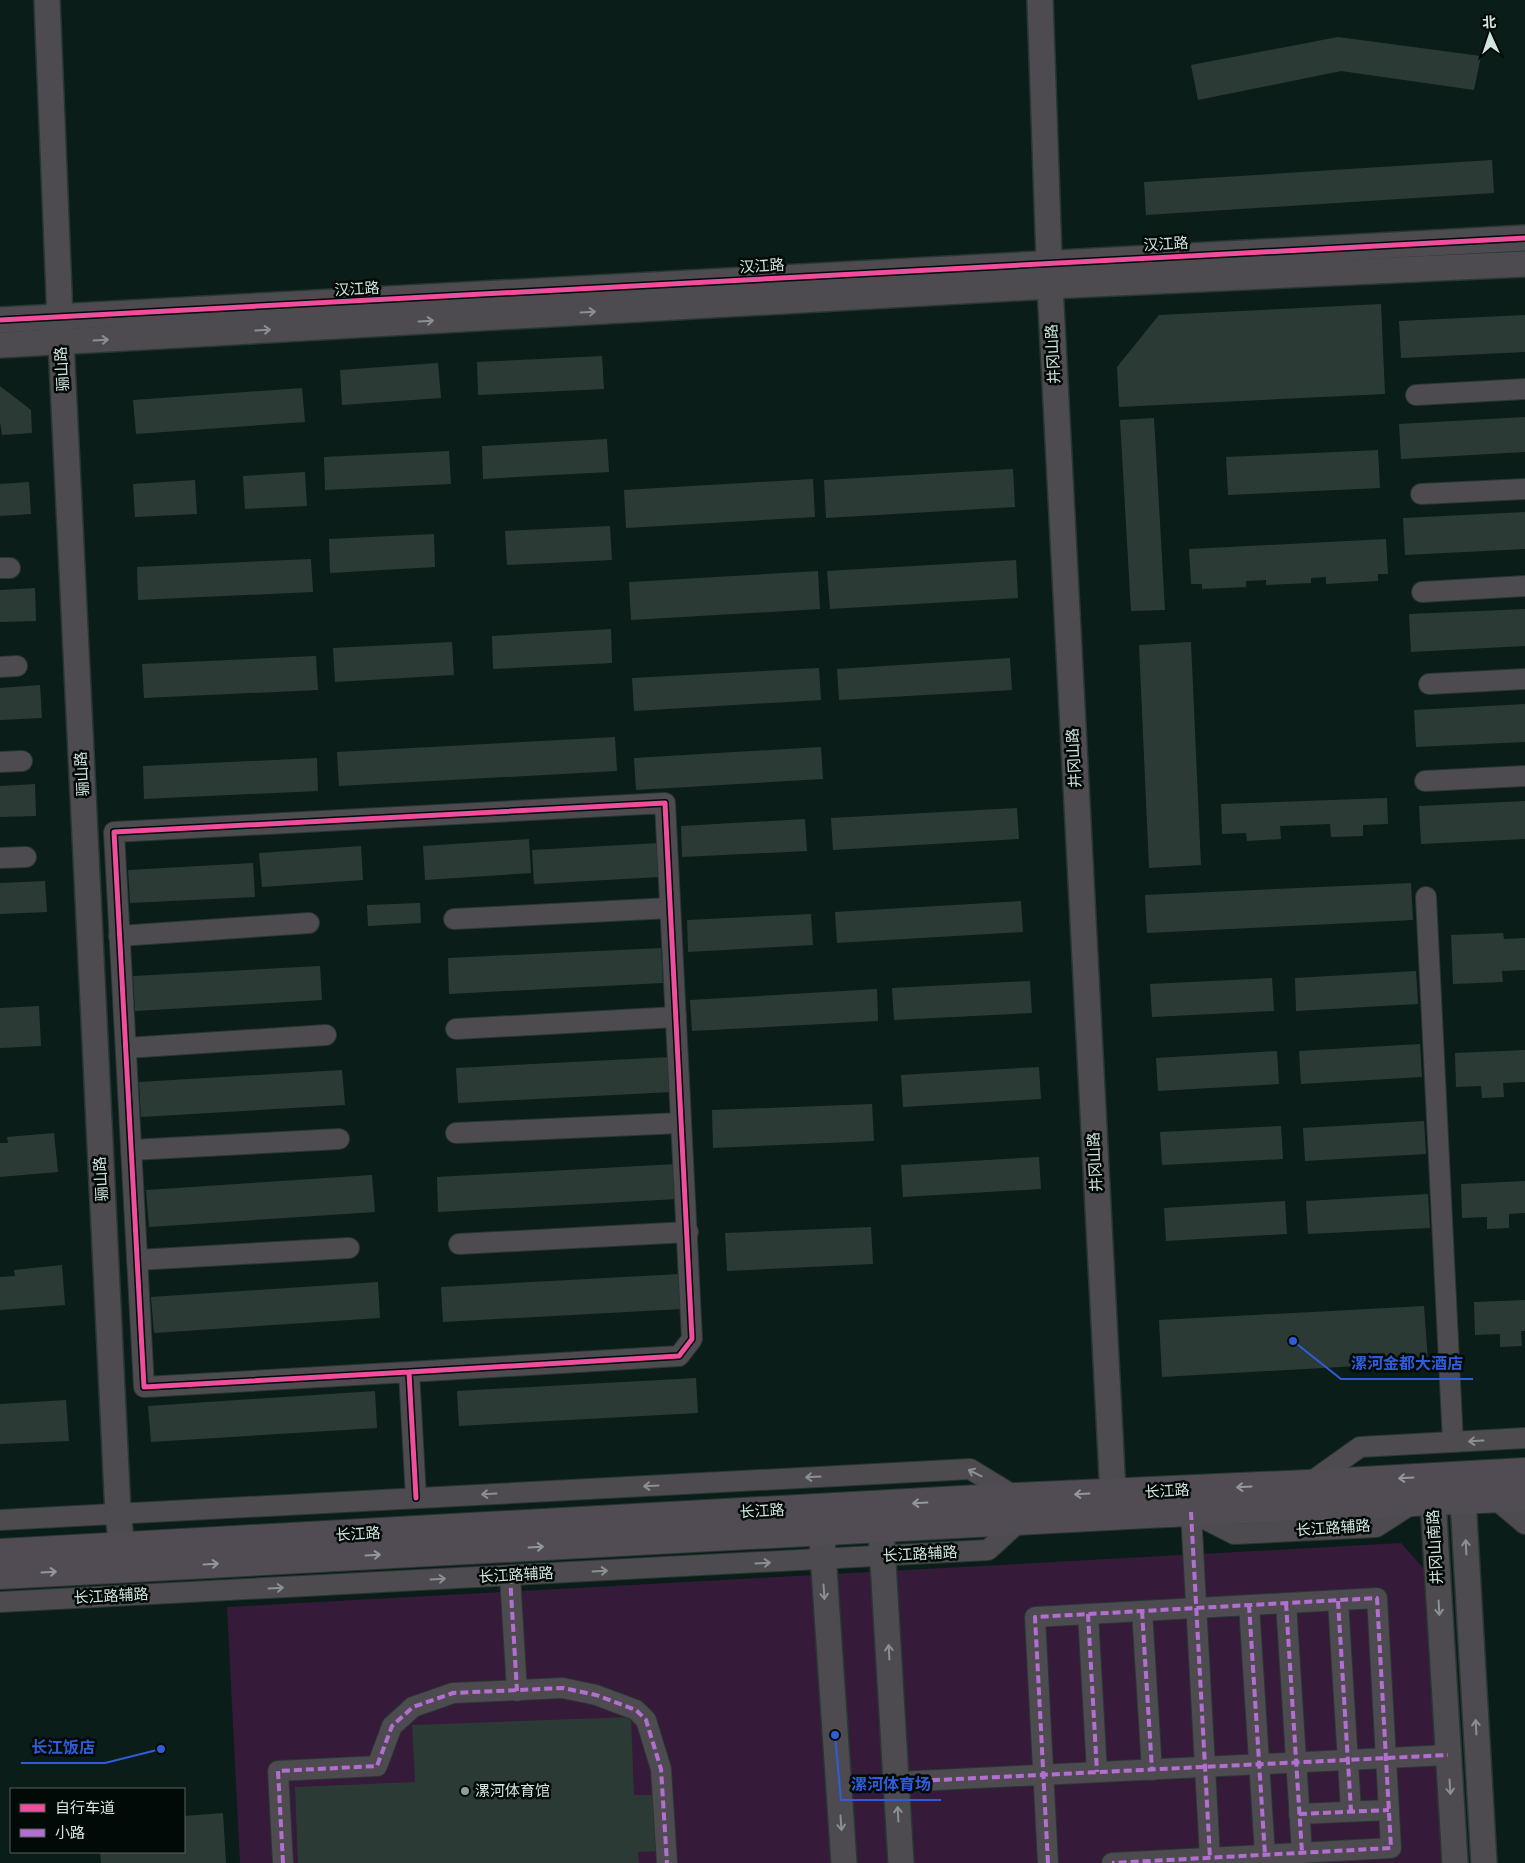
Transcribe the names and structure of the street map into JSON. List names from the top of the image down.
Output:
{
  "streets": {
    "main road": ["长江路"],
    "street": [
      "汉江路",
      "井冈山路",
      "骊山路",
      "长江路辅路",
      "井冈山南路"
    ]
  },
  "crossings": [
    ["汉江路", "井冈山路"],
    ["汉江路", "骊山路"],
    ["井冈山路", "长江路"],
    ["骊山路", "长江路"],
    ["长江路", "长江路辅路"],
    ["长江路", "井冈山南路"]
  ],
  "places": [
    "漯河金都大酒店",
    "漯河体育场",
    "长江饭店",
    "漯河体育馆"
  ],
  "legend": ["自行车道", "小路"],
  "north": "top"
}
